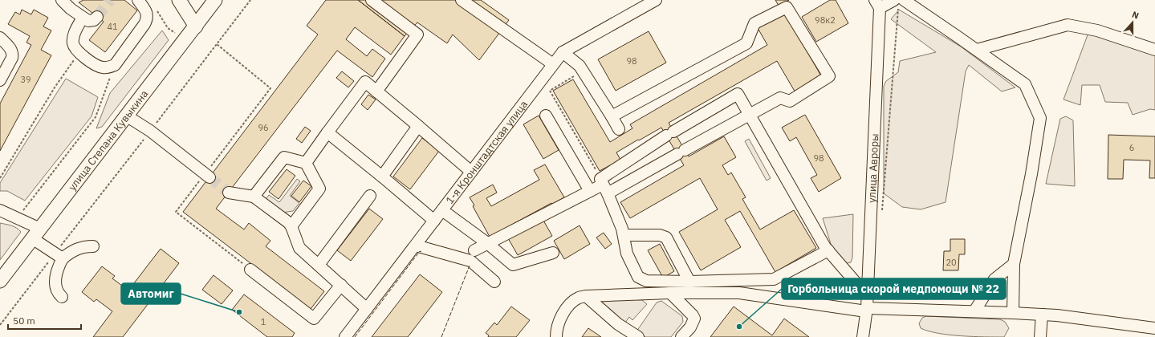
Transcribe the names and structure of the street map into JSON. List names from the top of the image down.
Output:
{
  "streets": {
    "main road": ["улица Степана Кувыкина"],
    "street": ["1-я Кронштадтская улица", "улица Авроры"]
  },
  "places": ["Автомиг", "Горбольница скорой медпомощи № 22"],
  "house_numbers": [
    "98к2",
    "41",
    "98",
    "39",
    "96",
    "6",
    "98",
    "20",
    "1"
  ],
  "scale_bar": "50 m",
  "north": "top"
}
